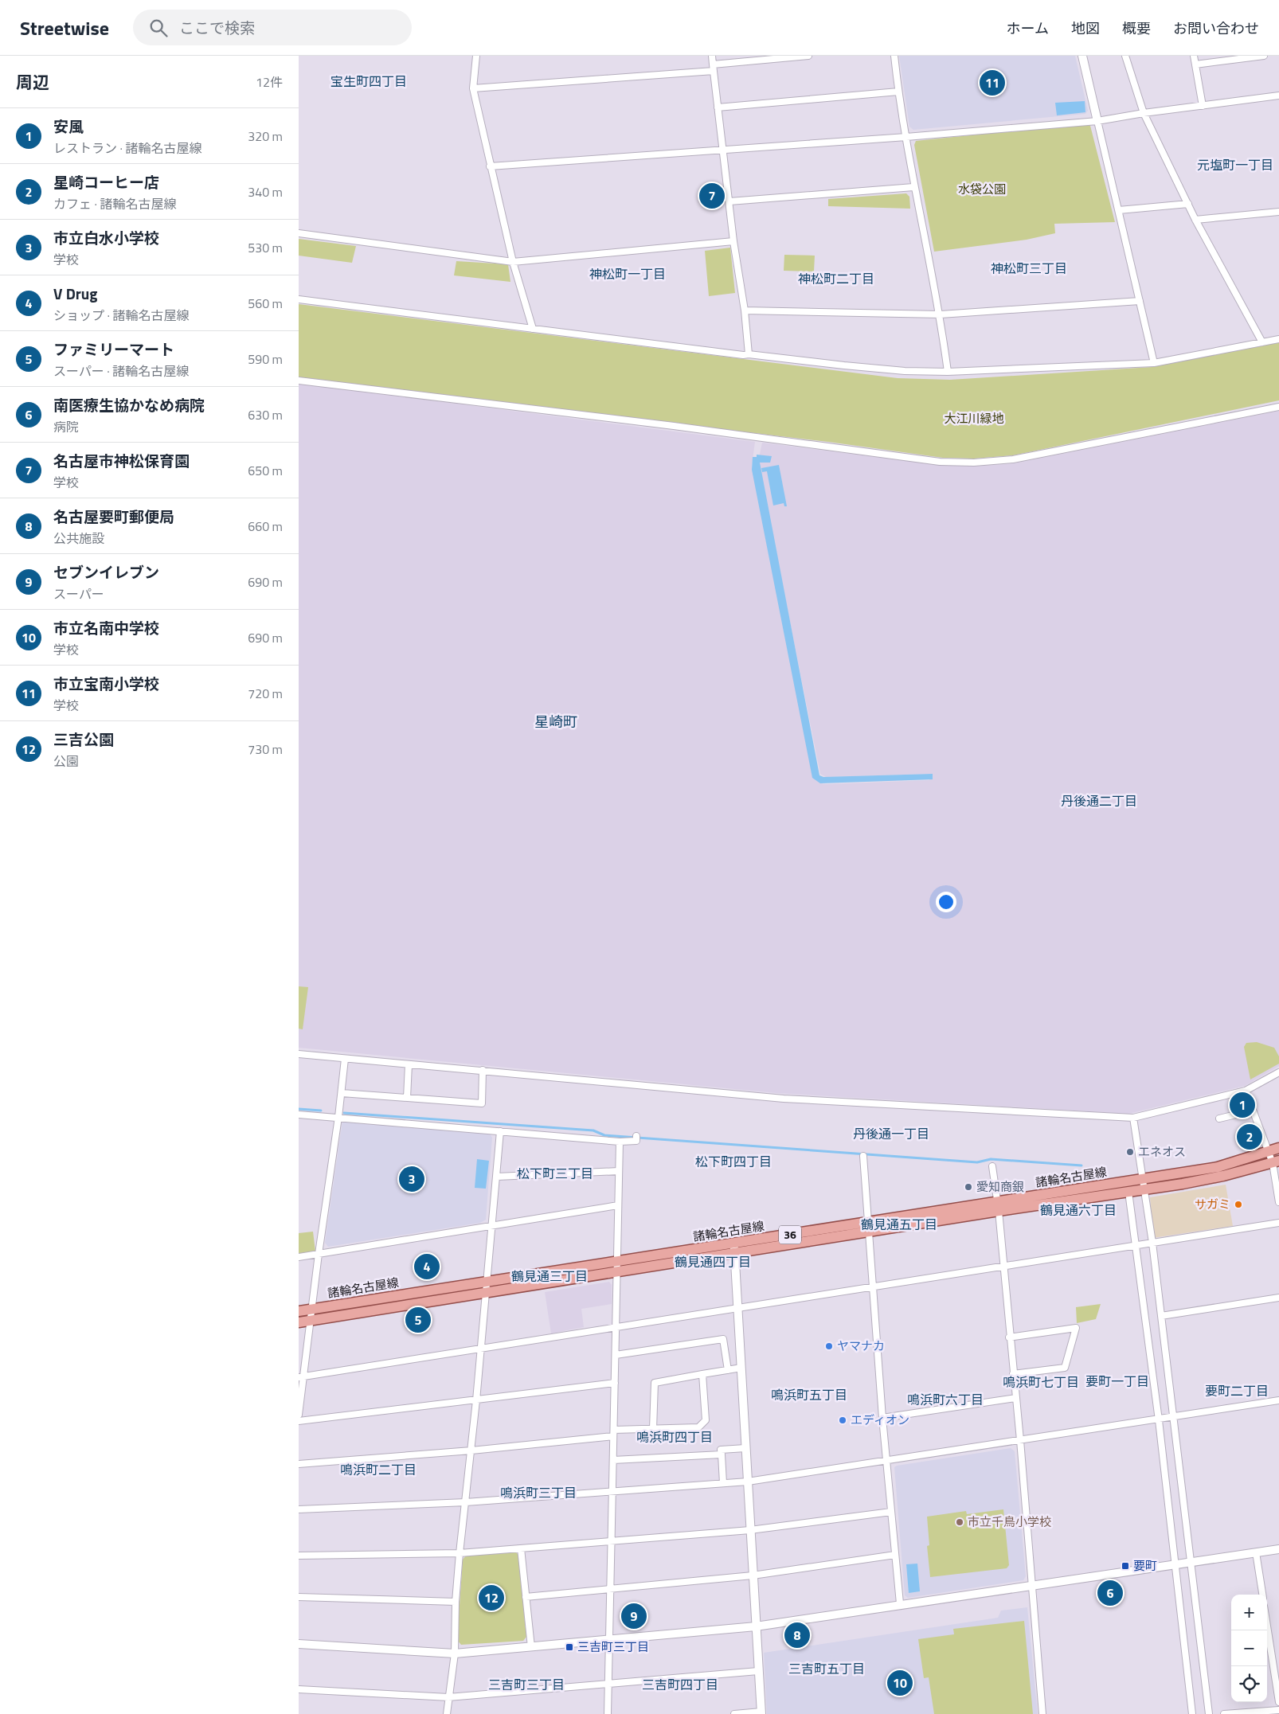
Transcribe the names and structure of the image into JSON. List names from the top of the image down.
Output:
{
  "streets": {
    "main road": ["諸輪名古屋線", "36"]
  },
  "districts": [
    "宝生町四丁目",
    "元塩町一丁目",
    "神松町三丁目",
    "神松町一丁目",
    "神松町二丁目",
    "星崎町",
    "丹後通二丁目",
    "丹後通一丁目",
    "松下町四丁目",
    "松下町三丁目",
    "鶴見通六丁目",
    "鶴見通五丁目",
    "鶴見通四丁目",
    "鶴見通三丁目",
    "要町一丁目",
    "鳴浜町七丁目",
    "要町二丁目",
    "鳴浜町五丁目",
    "鳴浜町六丁目",
    "鳴浜町四丁目",
    "鳴浜町二丁目",
    "鳴浜町三丁目",
    "三吉町五丁目",
    "三吉町三丁目",
    "三吉町四丁目"
  ],
  "parks": ["水袋公園", "大江川緑地"],
  "places": {
    "other": [
      "エネオス",
      "愛知商銀",
      "サガミ",
      "ヤマナカ",
      "エディオン",
      "市立千鳥小学校"
    ],
    "transit": ["要町", "三吉町三丁目"]
  },
  "page": {
    "header": "Streetwise",
    "search": "ここで検索",
    "nav": [
      "ホーム",
      "地図",
      "概要",
      "お問い合わせ"
    ],
    "heading": ["周辺", "12件"],
    "pins": [
      "11",
      "7",
      "1",
      "2",
      "3",
      "4",
      "5",
      "6",
      "12",
      "9",
      "8",
      "10"
    ],
    "list": [
      {
        "mark": "1",
        "name": "安風",
        "note": "レストラン · 諸輪名古屋線",
        "value": "320 m"
      },
      {
        "mark": "2",
        "name": "星崎コーヒー店",
        "note": "カフェ · 諸輪名古屋線",
        "value": "340 m"
      },
      {
        "mark": "3",
        "name": "市立白水小学校",
        "note": "学校",
        "value": "530 m"
      },
      {
        "mark": "4",
        "name": "V Drug",
        "note": "ショップ · 諸輪名古屋線",
        "value": "560 m"
      },
      {
        "mark": "5",
        "name": "ファミリーマート",
        "note": "スーパー · 諸輪名古屋線",
        "value": "590 m"
      },
      {
        "mark": "6",
        "name": "南医療生協かなめ病院",
        "note": "病院",
        "value": "630 m"
      },
      {
        "mark": "7",
        "name": "名古屋市神松保育園",
        "note": "学校",
        "value": "650 m"
      },
      {
        "mark": "8",
        "name": "名古屋要町郵便局",
        "note": "公共施設",
        "value": "660 m"
      },
      {
        "mark": "9",
        "name": "セブンイレブン",
        "note": "スーパー",
        "value": "690 m"
      },
      {
        "mark": "10",
        "name": "市立名南中学校",
        "note": "学校",
        "value": "690 m"
      },
      {
        "mark": "11",
        "name": "市立宝南小学校",
        "note": "学校",
        "value": "720 m"
      },
      {
        "mark": "12",
        "name": "三吉公園",
        "note": "公園",
        "value": "730 m"
      }
    ],
    "map_buttons": ["+", "−"]
  }
}
